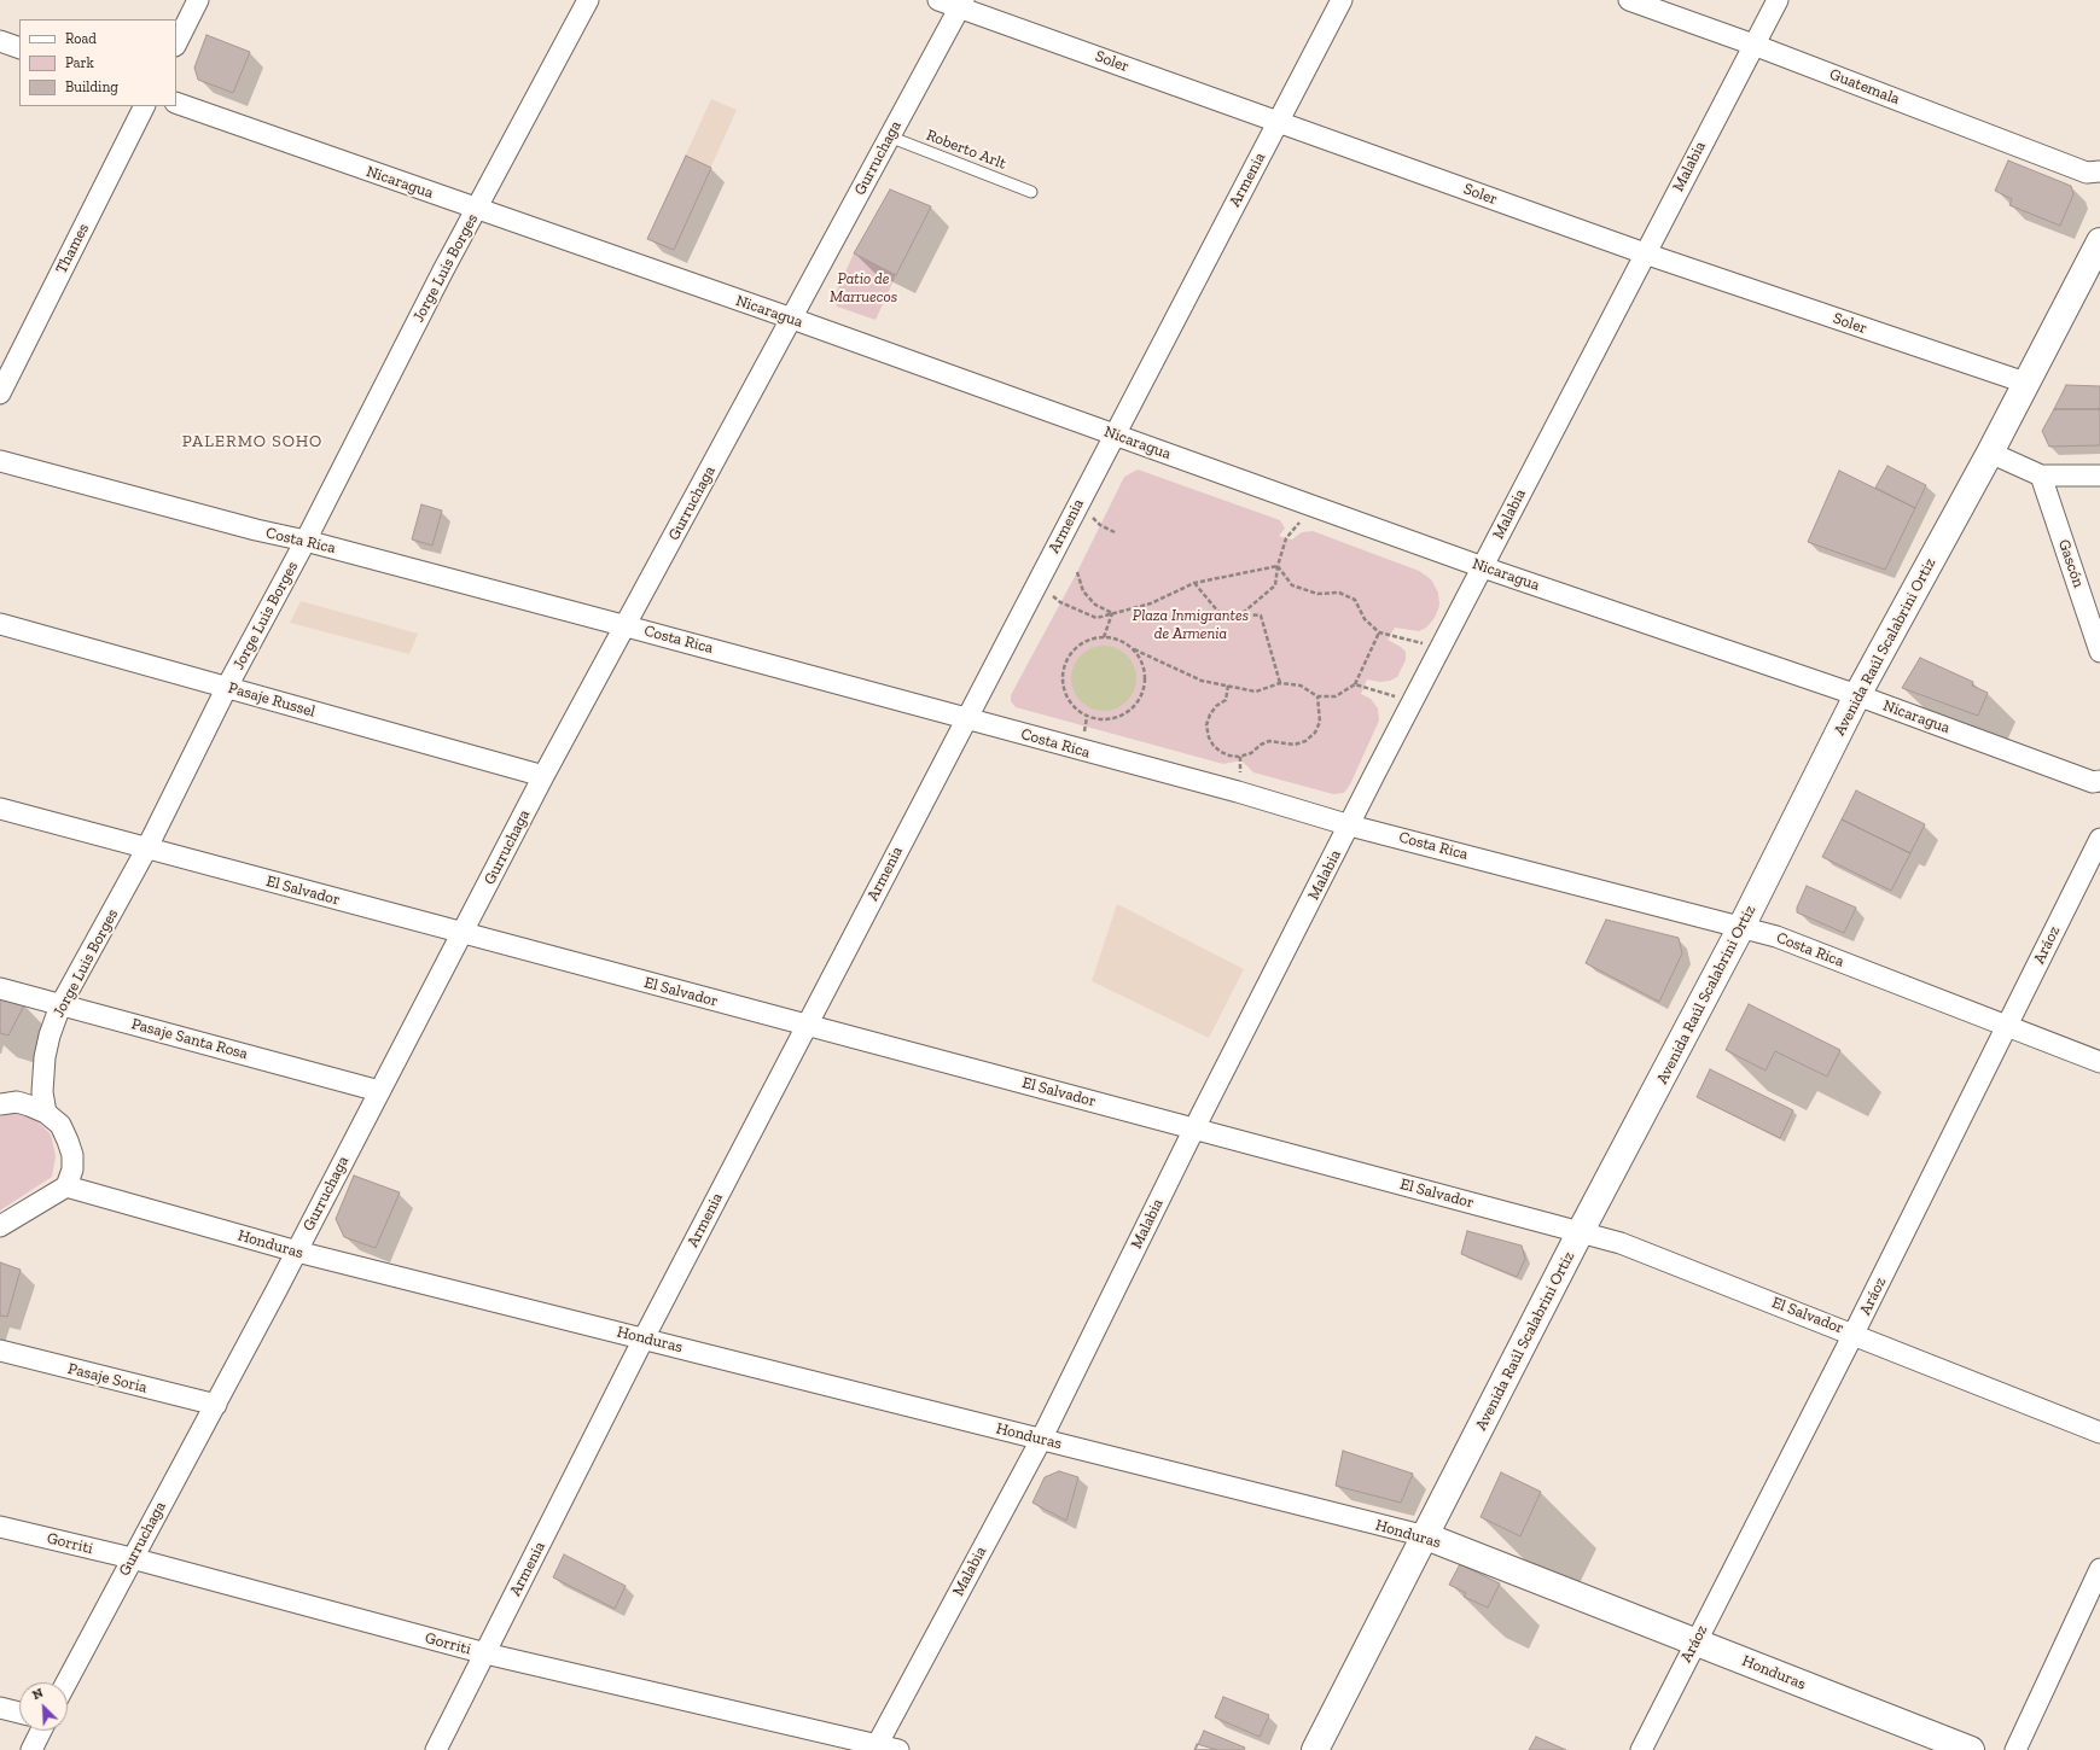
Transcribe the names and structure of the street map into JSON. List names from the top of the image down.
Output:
{
  "streets": {
    "main road": ["Avenida Raúl Scalabrini Ortiz", "Honduras"],
    "street": [
      "Soler",
      "Guatemala",
      "Gurruchaga",
      "Malabia",
      "Armenia",
      "Nicaragua",
      "Thames",
      "Jorge Luis Borges",
      "Costa Rica",
      "Gascón",
      "Pasaje Russel",
      "El Salvador",
      "Aráoz",
      "Pasaje Santa Rosa",
      "Pasaje Soria",
      "Gorriti"
    ],
    "lane": ["Roberto Arlt"]
  },
  "crossings": [
    ["Soler", "Gurruchaga"],
    ["Soler", "Malabia"],
    ["Soler", "Armenia"],
    ["Soler", "Avenida Raúl Scalabrini Ortiz"],
    ["Guatemala", "Malabia"],
    ["Roberto Arlt", "Gurruchaga"],
    ["Gurruchaga", "Nicaragua"],
    ["Gurruchaga", "Costa Rica"],
    ["Gurruchaga", "Pasaje Russel"],
    ["Gurruchaga", "El Salvador"],
    ["Gurruchaga", "Pasaje Santa Rosa"],
    ["Gurruchaga", "Honduras"],
    ["Gurruchaga", "Pasaje Soria"],
    ["Gurruchaga", "Gorriti"],
    ["Malabia", "Nicaragua"],
    ["Malabia", "Costa Rica"],
    ["Malabia", "El Salvador"],
    ["Malabia", "Honduras"],
    ["Malabia", "Gorriti"],
    ["Armenia", "Nicaragua"],
    ["Armenia", "Costa Rica"],
    ["Armenia", "El Salvador"],
    ["Armenia", "Honduras"],
    ["Armenia", "Gorriti"],
    ["Nicaragua", "Jorge Luis Borges"],
    ["Nicaragua", "Avenida Raúl Scalabrini Ortiz"],
    ["Jorge Luis Borges", "Costa Rica"],
    ["Jorge Luis Borges", "Pasaje Russel"],
    ["Jorge Luis Borges", "El Salvador"],
    ["Jorge Luis Borges", "Pasaje Santa Rosa"],
    ["Costa Rica", "Avenida Raúl Scalabrini Ortiz"],
    ["Costa Rica", "Aráoz"],
    ["Avenida Raúl Scalabrini Ortiz", "El Salvador"],
    ["Avenida Raúl Scalabrini Ortiz", "Honduras"],
    ["El Salvador", "Aráoz"],
    ["Aráoz", "Honduras"]
  ],
  "districts": ["PALERMO SOHO"],
  "parks": ["Patio de Marruecos", "Plaza Inmigrantes de Armenia"],
  "legend": ["Road", "Park", "Building"],
  "north": "top left"
}
